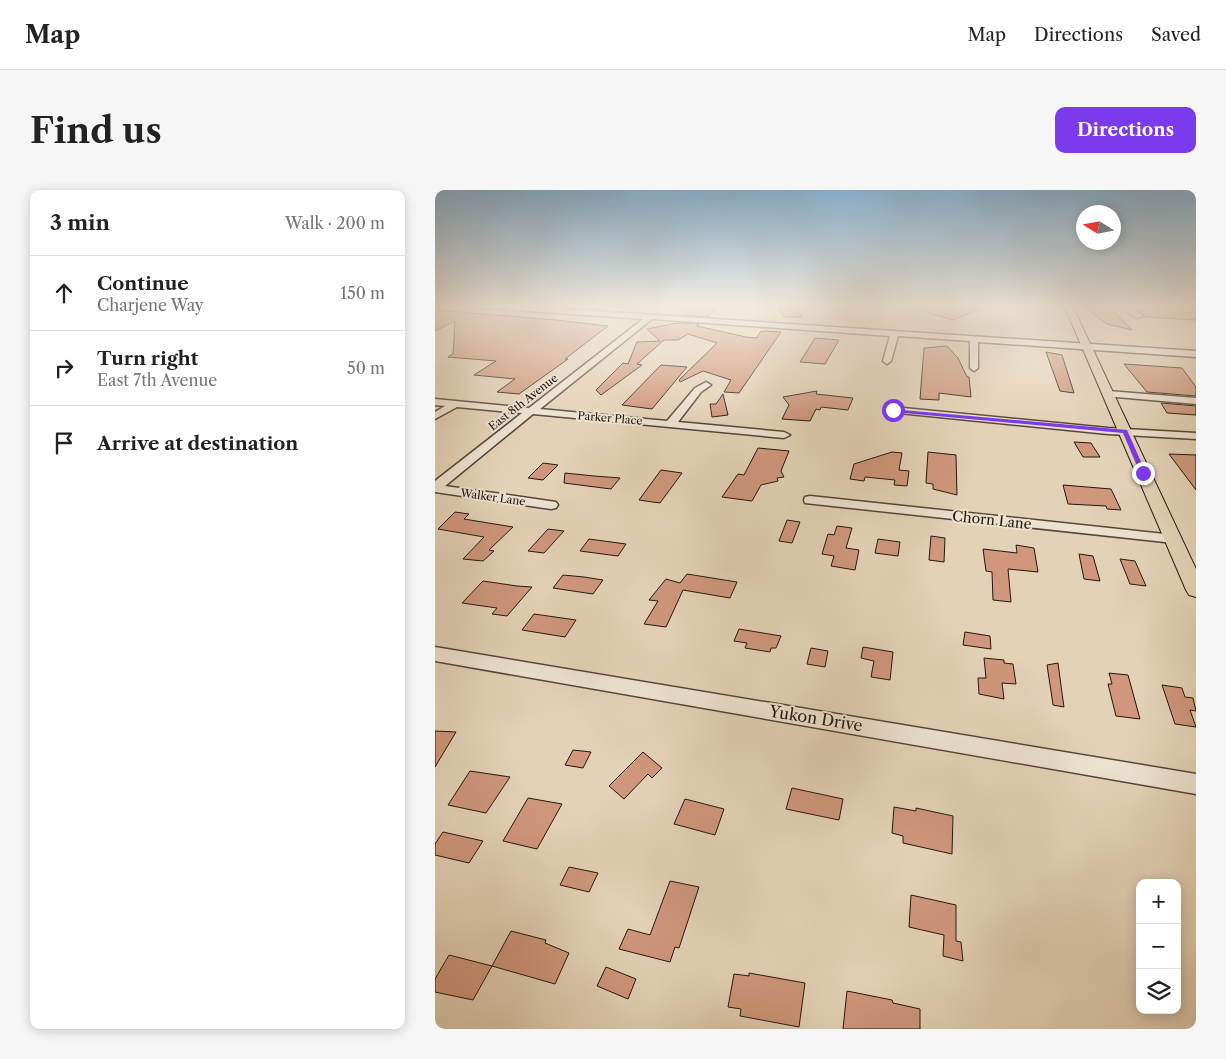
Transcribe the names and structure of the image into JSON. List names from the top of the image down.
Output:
{
  "streets": {
    "street": [
      "East 8th Avenue",
      "Parker Place",
      "Walker Lane",
      "Chorn Lane",
      "Yukon Drive"
    ]
  },
  "crossings": [
    ["East 8th Avenue", "Parker Place"],
    ["East 8th Avenue", "Walker Lane"]
  ],
  "north": "left",
  "page": {
    "header": "Map",
    "nav": ["Map", "Directions", "Saved"],
    "buttons": "Directions",
    "title": "Find us",
    "heading": ["3 min", "Walk · 200 m"],
    "list": [
      ["Continue", "Charjene Way", "150 m"],
      ["Turn right", "East 7th Avenue", "50 m"],
      "Arrive at destination"
    ],
    "map_buttons": ["+", "−"]
  }
}
